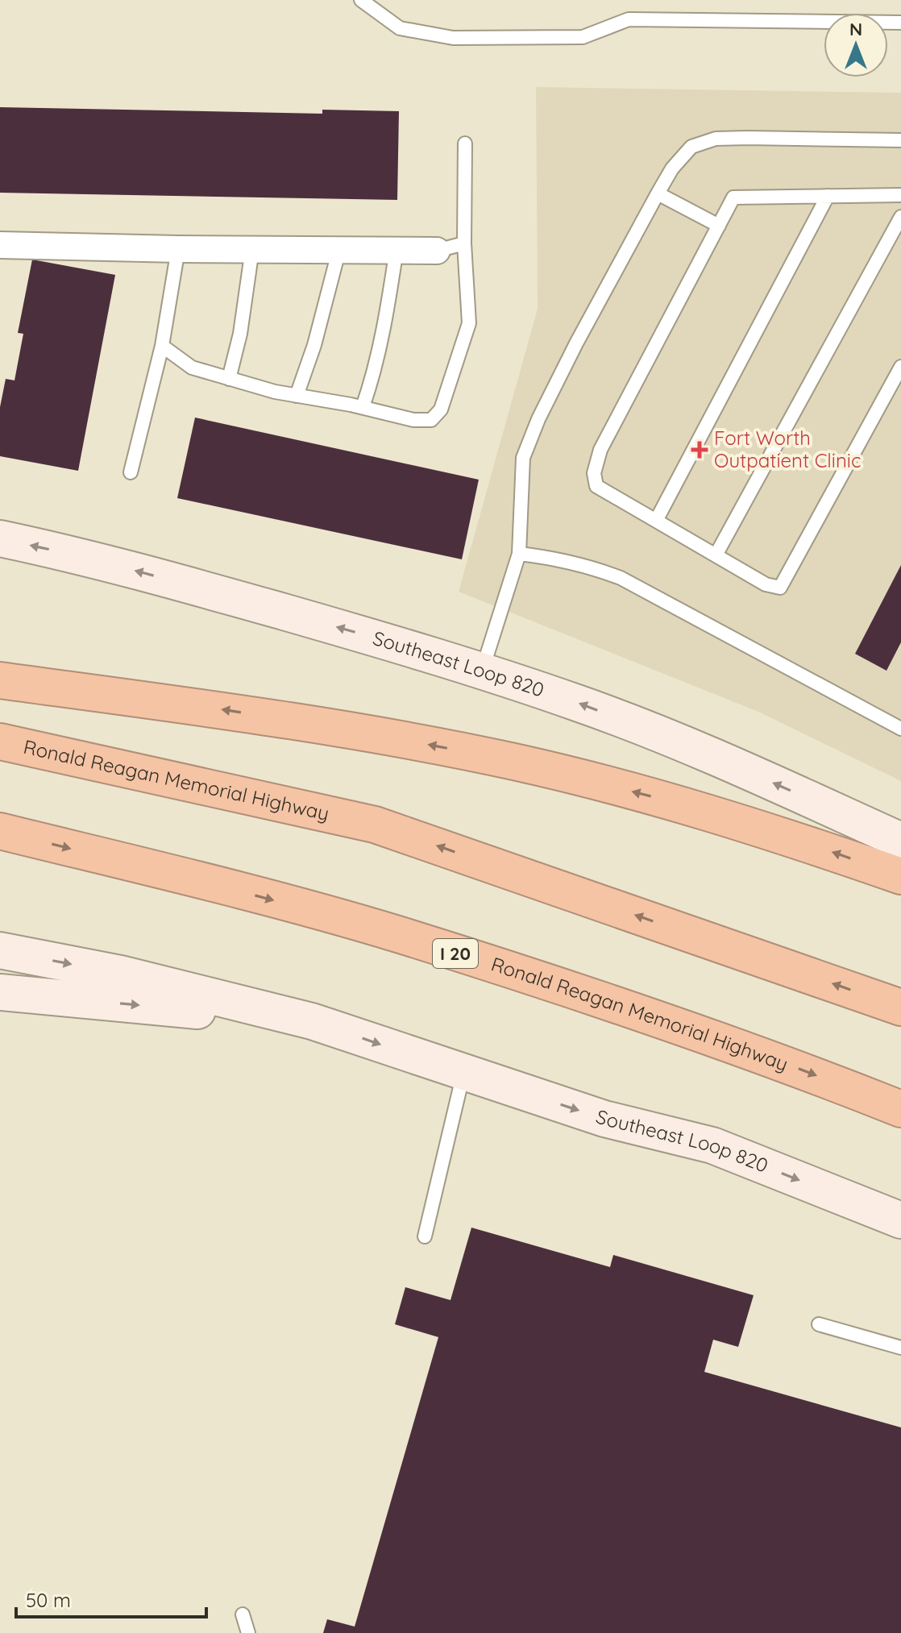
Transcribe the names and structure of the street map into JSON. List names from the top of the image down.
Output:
{
  "streets": {
    "highway": ["Ronald Reagan Memorial Highway", "I 20"],
    "main road": ["Southeast Loop 820"]
  },
  "places": {
    "health": ["Fort Worth Outpatient Clinic"]
  },
  "scale_bar": "50 m",
  "north": "top"
}
